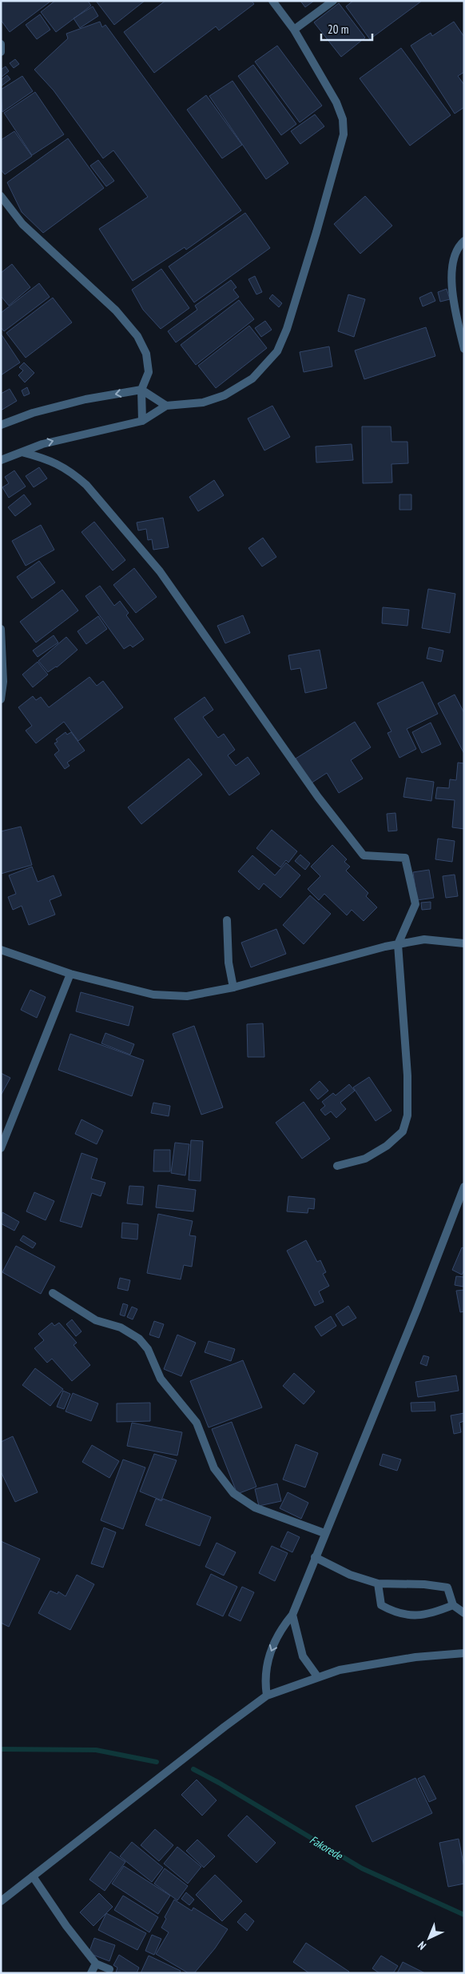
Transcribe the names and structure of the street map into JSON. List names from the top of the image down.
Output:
{
  "water": ["Fakorede"],
  "scale_bar": "20 m",
  "north": "bottom left"
}
